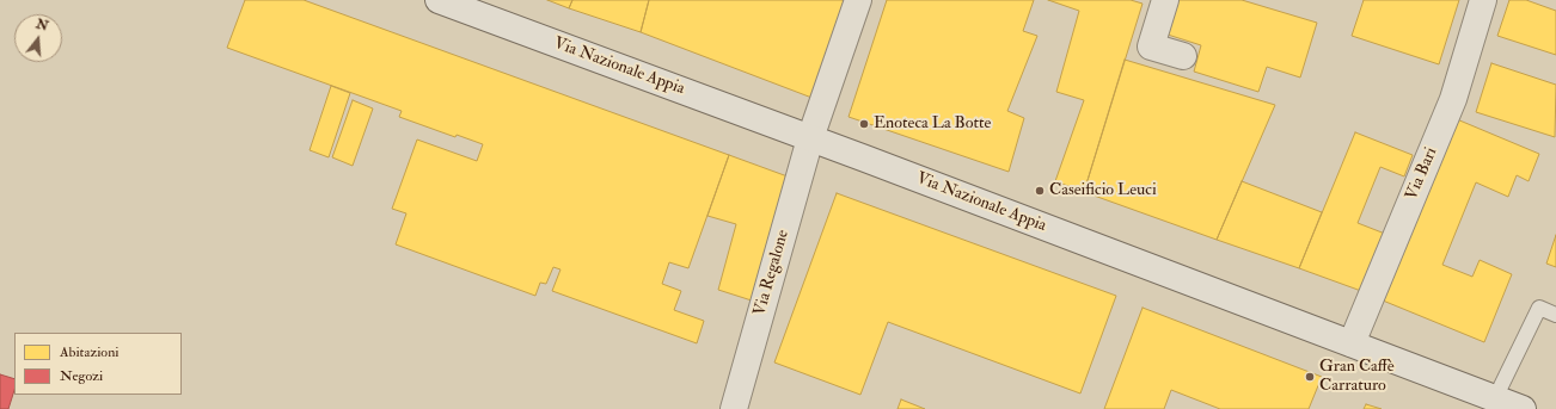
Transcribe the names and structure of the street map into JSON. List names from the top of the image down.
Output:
{
  "streets": {
    "main road": ["Via Nazionale Appia", "Via Bari", "Via Regalone"]
  },
  "crossings": [
    ["Via Nazionale Appia", "Via Bari"],
    ["Via Nazionale Appia", "Via Regalone"]
  ],
  "places": ["Enoteca La Botte", "Caseificio Leuci", "Gran Caffè Carraturo"],
  "legend": ["Abitazioni", "Negozi"],
  "north": "top"
}
